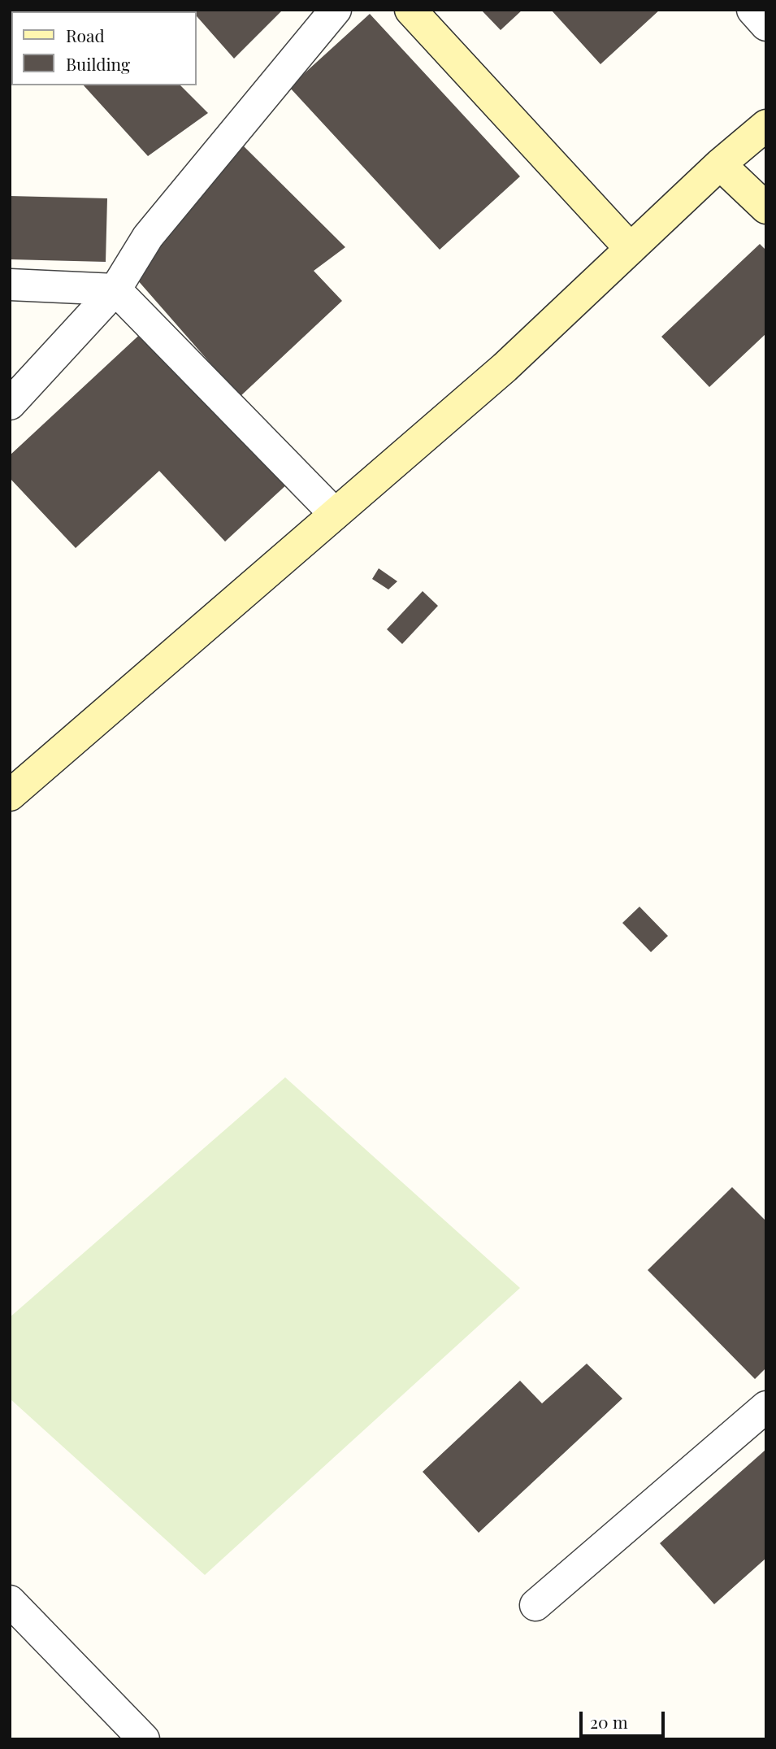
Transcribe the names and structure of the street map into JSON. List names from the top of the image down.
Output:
{
  "legend": ["Road", "Building"],
  "scale_bar": "20 m"
}
